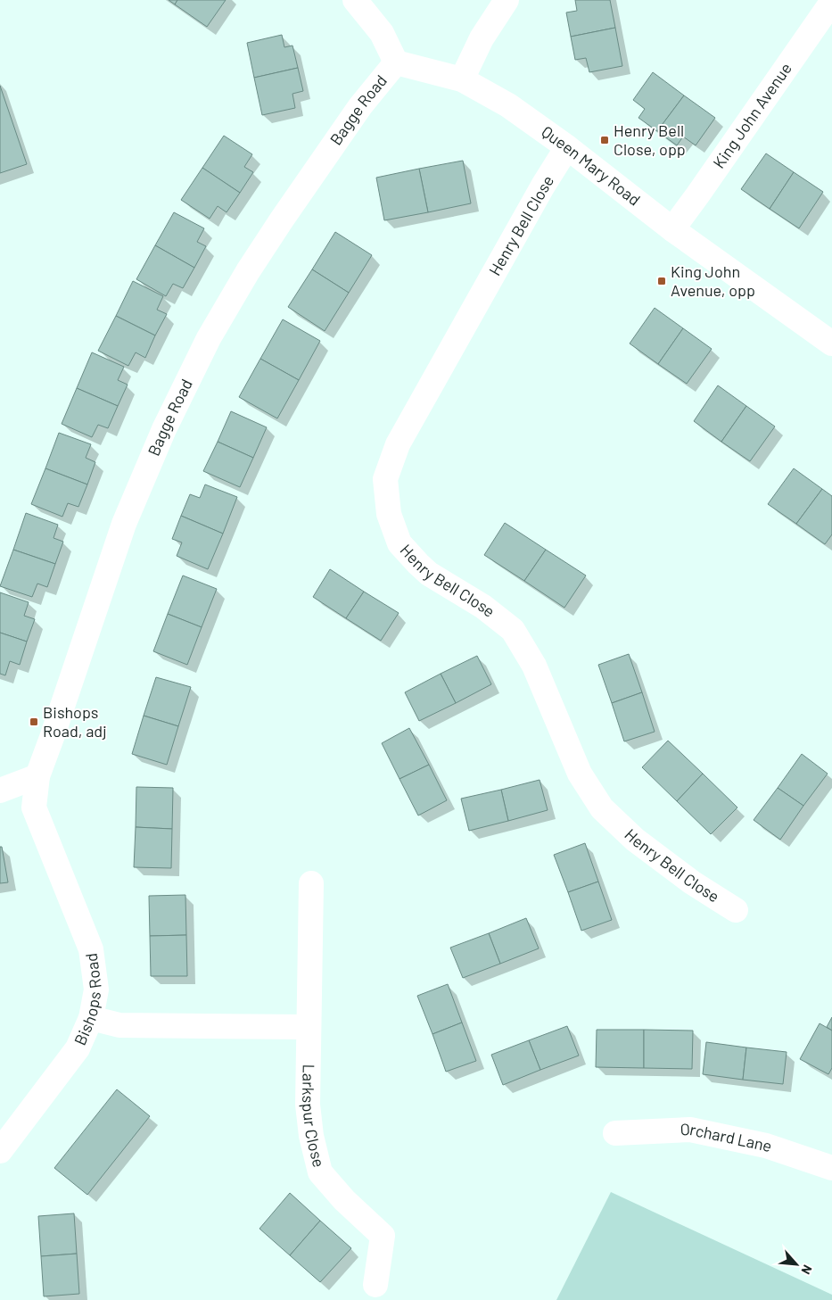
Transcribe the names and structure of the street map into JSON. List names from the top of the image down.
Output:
{
  "streets": {
    "street": [
      "Bagge Road",
      "King John Avenue",
      "Queen Mary Road",
      "Henry Bell Close",
      "Bishops Road",
      "Larkspur Close",
      "Orchard Lane"
    ]
  },
  "crossings": [
    ["Bagge Road", "Queen Mary Road"],
    ["Bagge Road", "Bishops Road"],
    ["King John Avenue", "Queen Mary Road"],
    ["Queen Mary Road", "Henry Bell Close"]
  ],
  "places": {
    "transit": ["Henry Bell Close, opp", "King John Avenue, opp", "Bishops Road, adj"]
  },
  "north": "bottom right"
}
